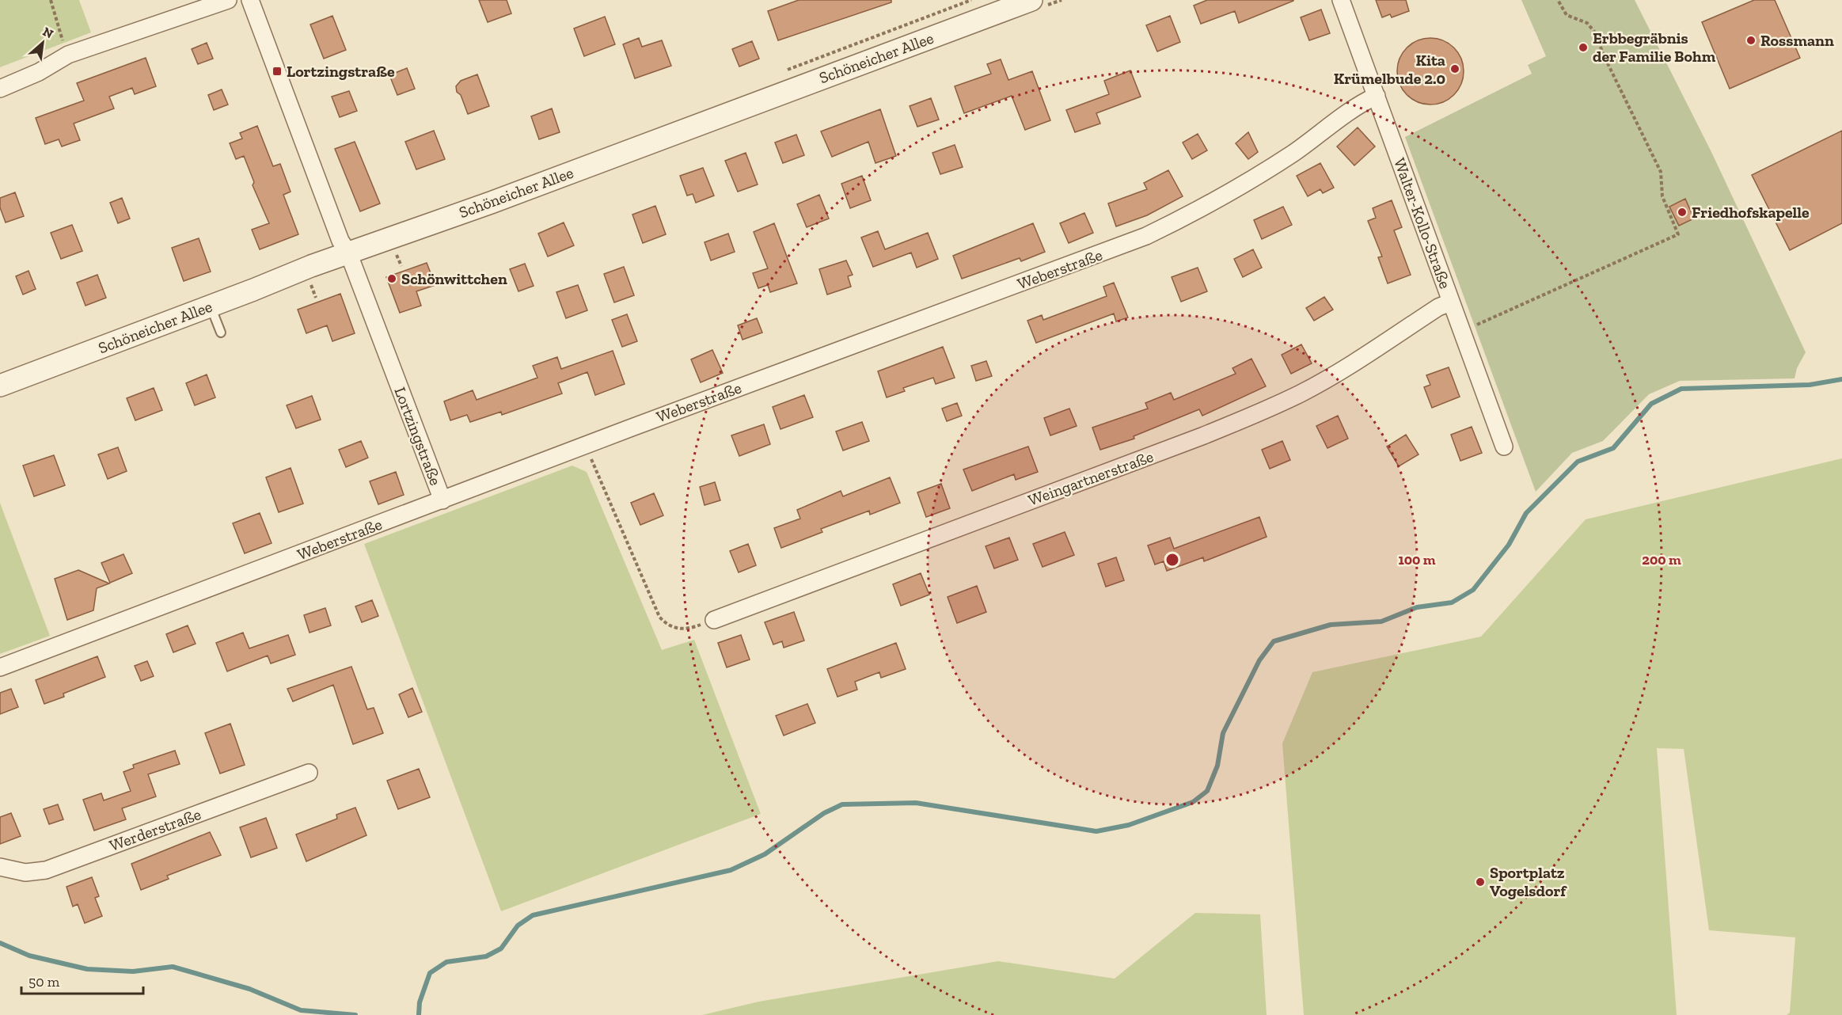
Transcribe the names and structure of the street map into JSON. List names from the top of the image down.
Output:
{
  "streets": {
    "street": [
      "Schöneicher Allee",
      "Walter-Kollo-Straße",
      "Weberstraße",
      "Lortzingstraße",
      "Weingartnerstraße",
      "Werderstraße"
    ]
  },
  "crossings": [
    ["Schöneicher Allee", "Lortzingstraße"],
    ["Walter-Kollo-Straße", "Weberstraße"],
    ["Walter-Kollo-Straße", "Weingartnerstraße"],
    ["Weberstraße", "Lortzingstraße"]
  ],
  "places": {
    "other": [
      "Rossmann",
      "Erbbegräbnis der Familie Bohm",
      "Kita Krümelbude 2.0",
      "Friedhofskapelle",
      "Schönwittchen",
      "Sportplatz Vogelsdorf"
    ],
    "transit": ["Lortzingstraße"]
  },
  "scale_bar": "50 m",
  "north": "top right",
  "rings": ["100 m", "200 m"]
}
